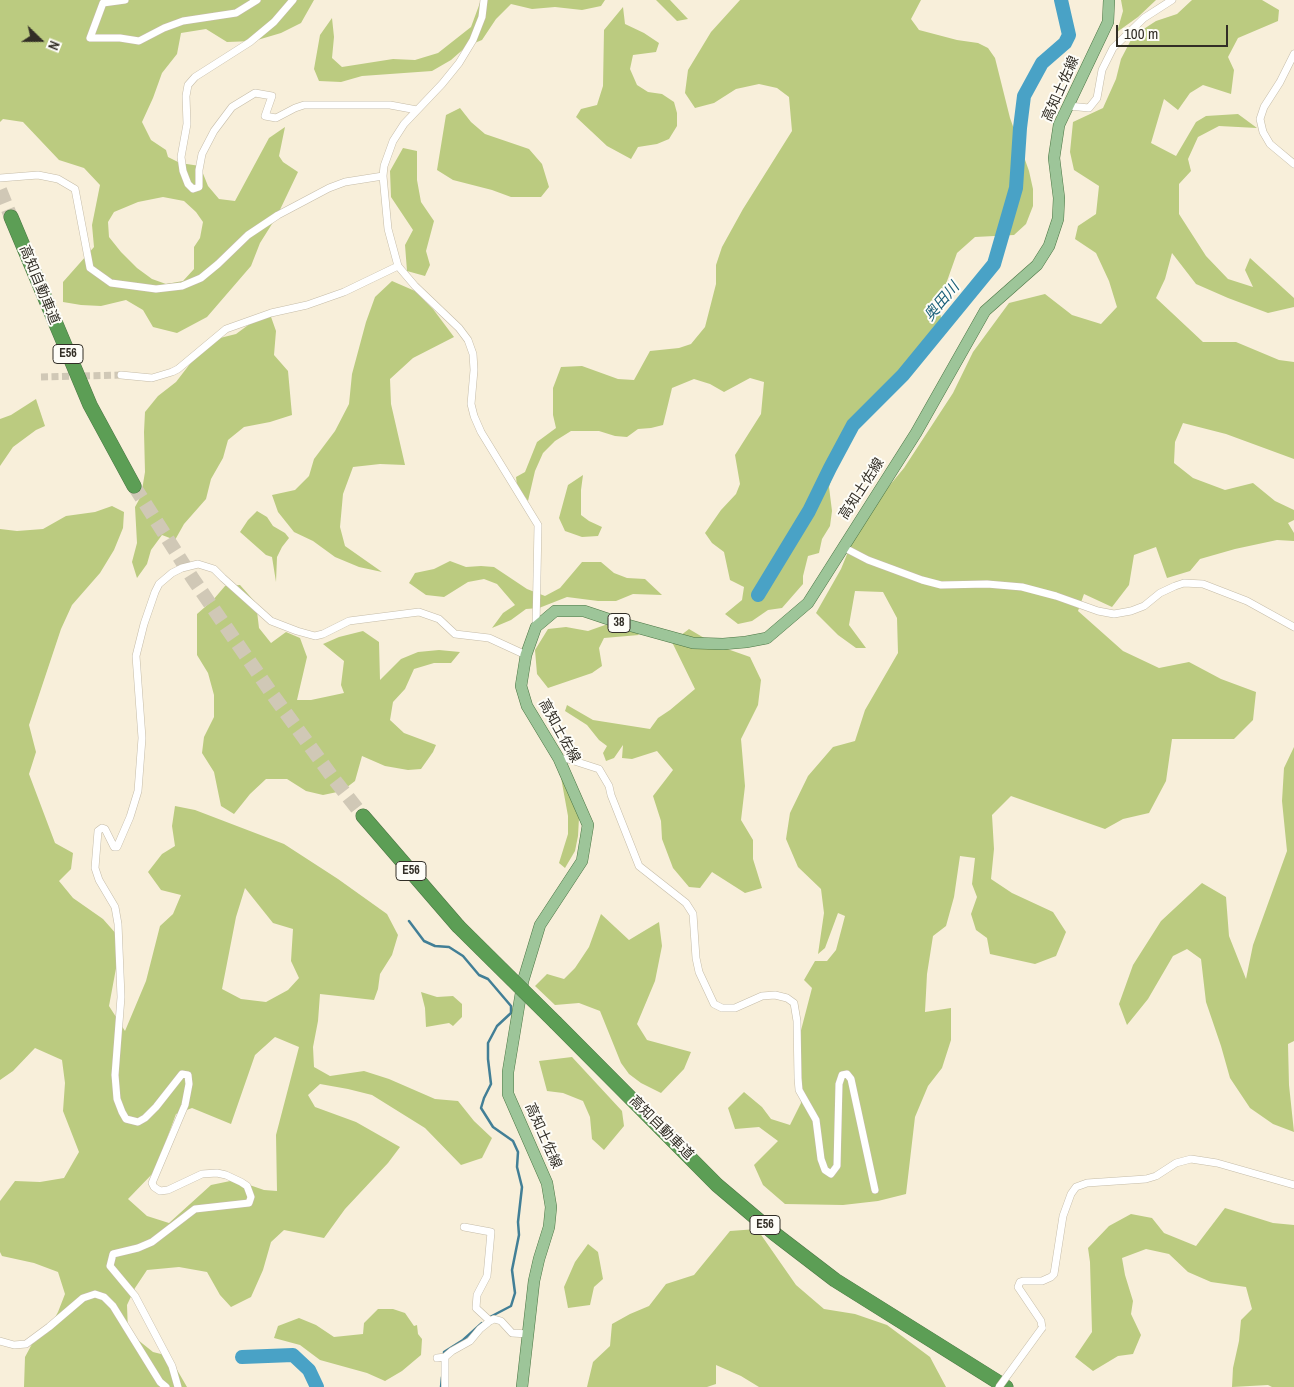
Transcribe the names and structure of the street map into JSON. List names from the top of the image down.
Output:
{
  "streets": {
    "highway": ["高知自動車道", "E56"],
    "main road": ["高知土佐線", "38"]
  },
  "water": ["奥田川"],
  "scale_bar": "100 m",
  "north": "right"
}
